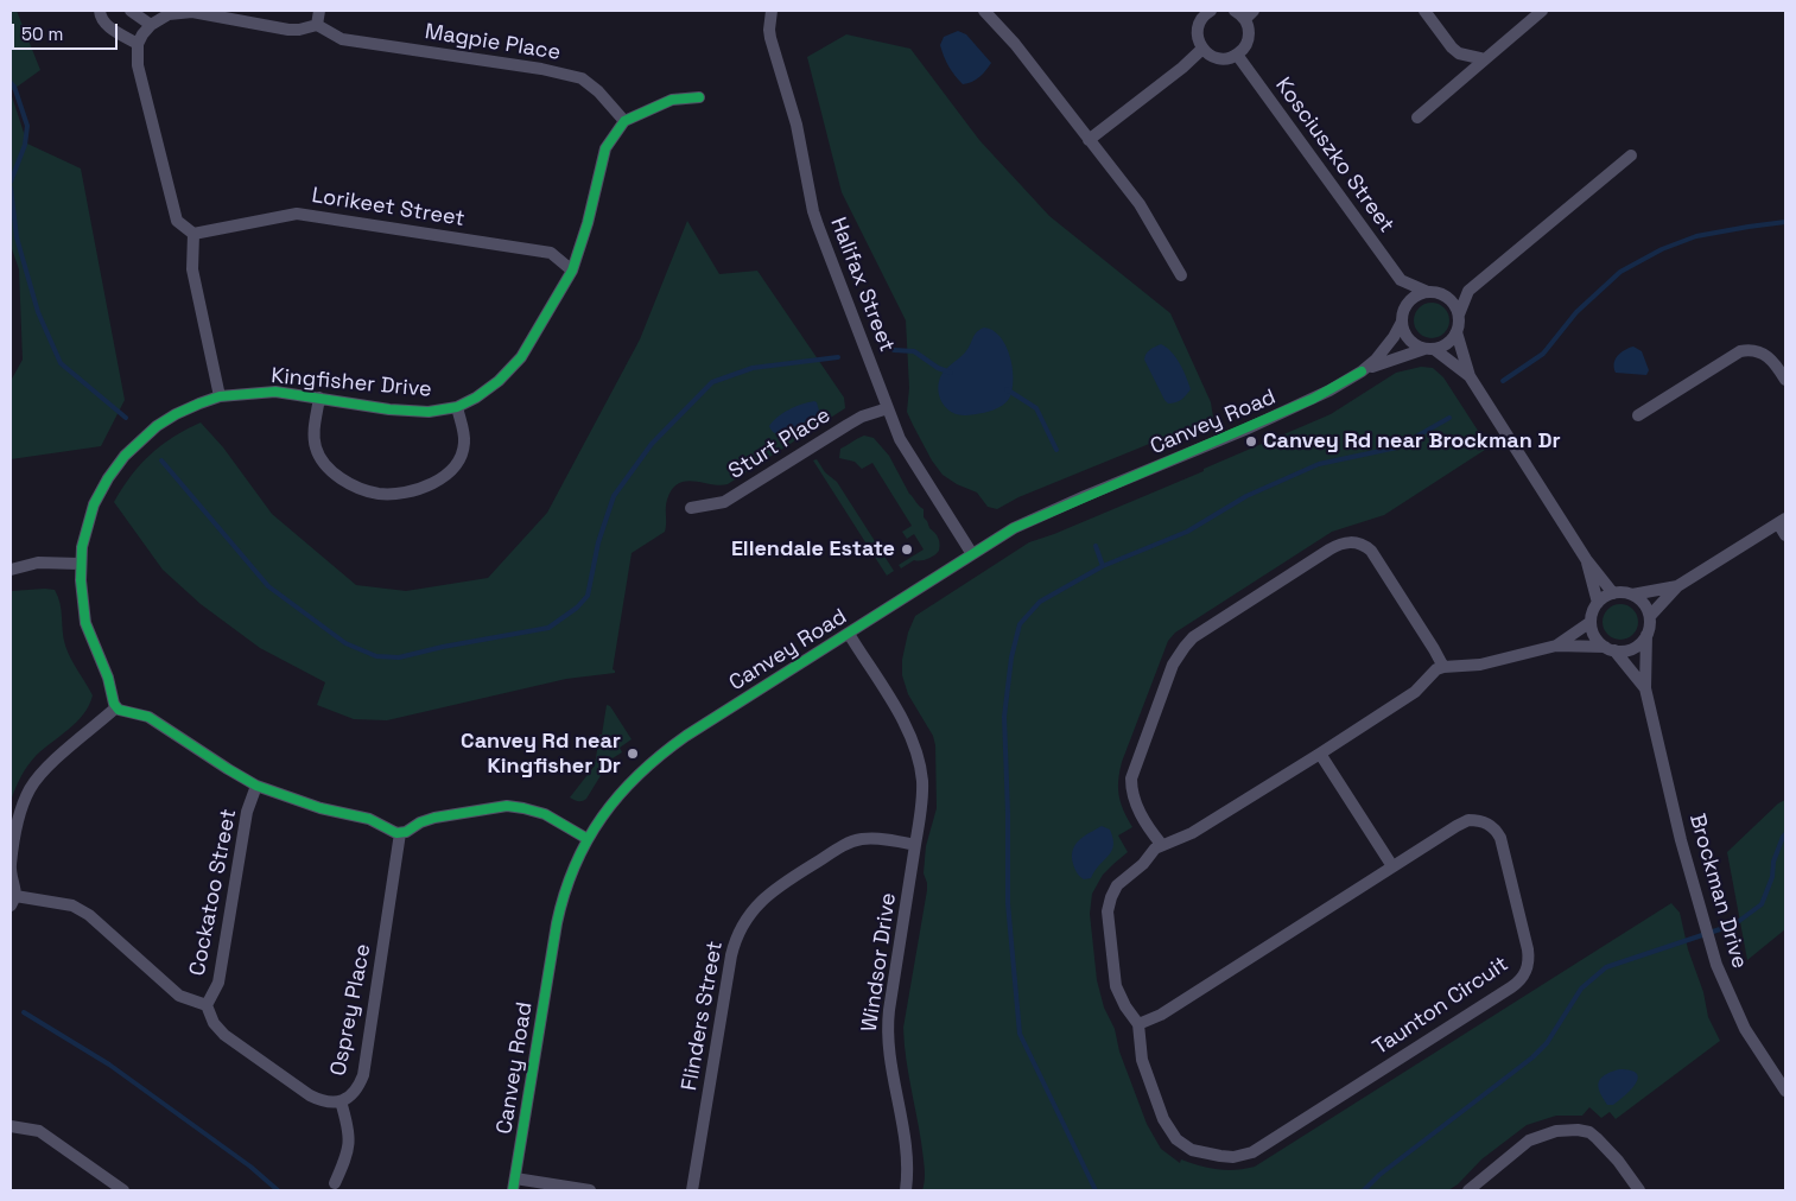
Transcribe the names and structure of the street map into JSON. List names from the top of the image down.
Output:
{
  "streets": {
    "street": [
      "Magpie Place",
      "Kosciuszko Street",
      "Lorikeet Street",
      "Halifax Street",
      "Kingfisher Drive",
      "Canvey Road",
      "Sturt Place",
      "Brockman Drive",
      "Cockatoo Street",
      "Windsor Drive",
      "Taunton Circuit",
      "Osprey Place",
      "Flinders Street"
    ]
  },
  "crossings": [
    ["Magpie Place", "Kingfisher Drive"],
    ["Kosciuszko Street", "Canvey Road"],
    ["Lorikeet Street", "Kingfisher Drive"],
    ["Halifax Street", "Canvey Road"],
    ["Halifax Street", "Sturt Place"],
    ["Windsor Drive", "Flinders Street"]
  ],
  "places": ["Canvey Rd near Brockman Dr", "Ellendale Estate", "Canvey Rd near Kingfisher Dr"],
  "scale_bar": "50 m"
}
